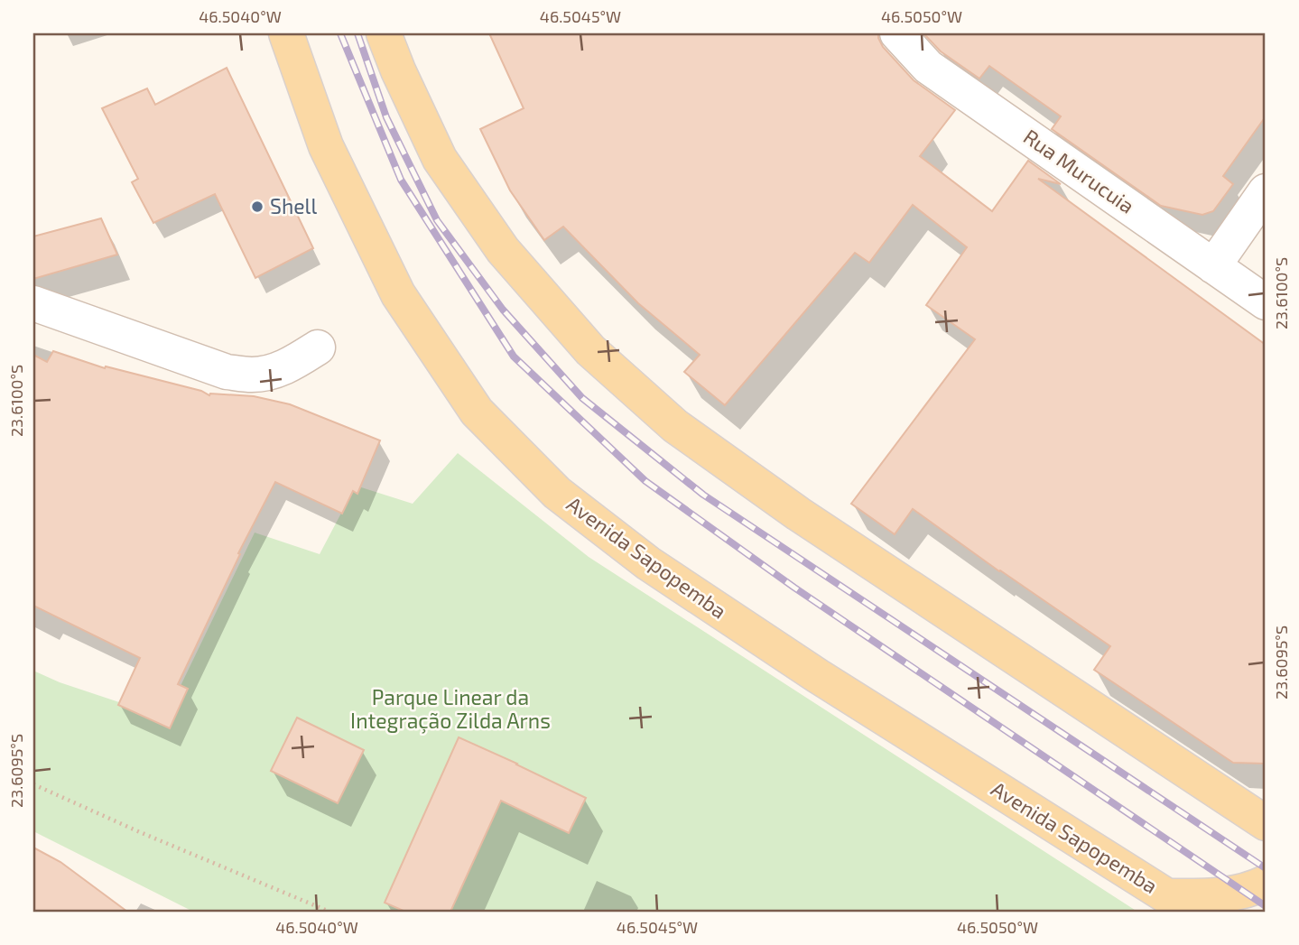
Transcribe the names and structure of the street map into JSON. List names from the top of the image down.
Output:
{
  "streets": {
    "main road": ["Avenida Sapopemba"],
    "street": ["Rua Murucuia"]
  },
  "parks": ["Parque Linear da Integração Zilda Arns"],
  "places": ["Shell"],
  "coordinates": [
    "46.5040°W",
    "46.5045°W",
    "46.5050°W",
    "23.6100°S",
    "23.6095°S"
  ]
}
